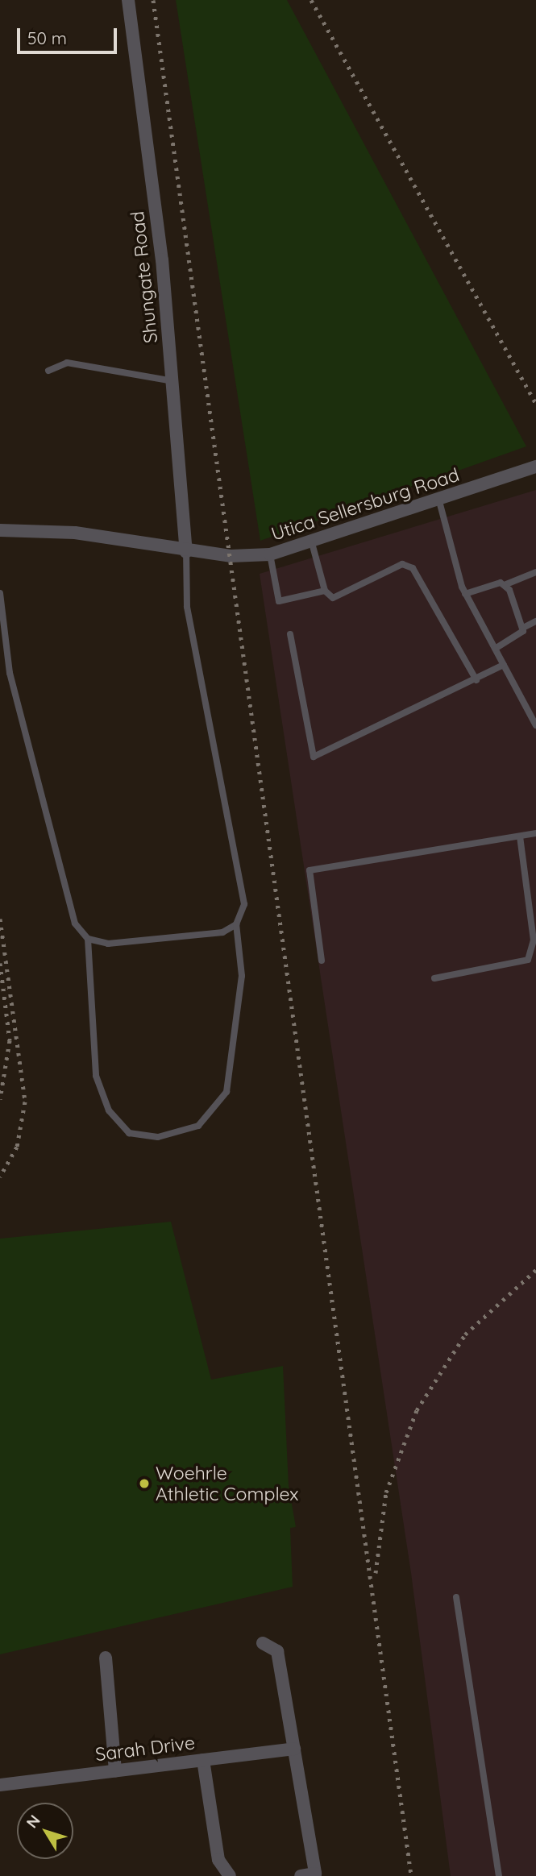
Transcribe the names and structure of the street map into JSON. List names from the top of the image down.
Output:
{
  "streets": {
    "street": ["Shungate Road", "Utica Sellersburg Road", "Sarah Drive"]
  },
  "crossings": [
    ["Shungate Road", "Utica Sellersburg Road"]
  ],
  "places": ["Woehrle Athletic Complex"],
  "scale_bar": "50 m",
  "north": "top left"
}
